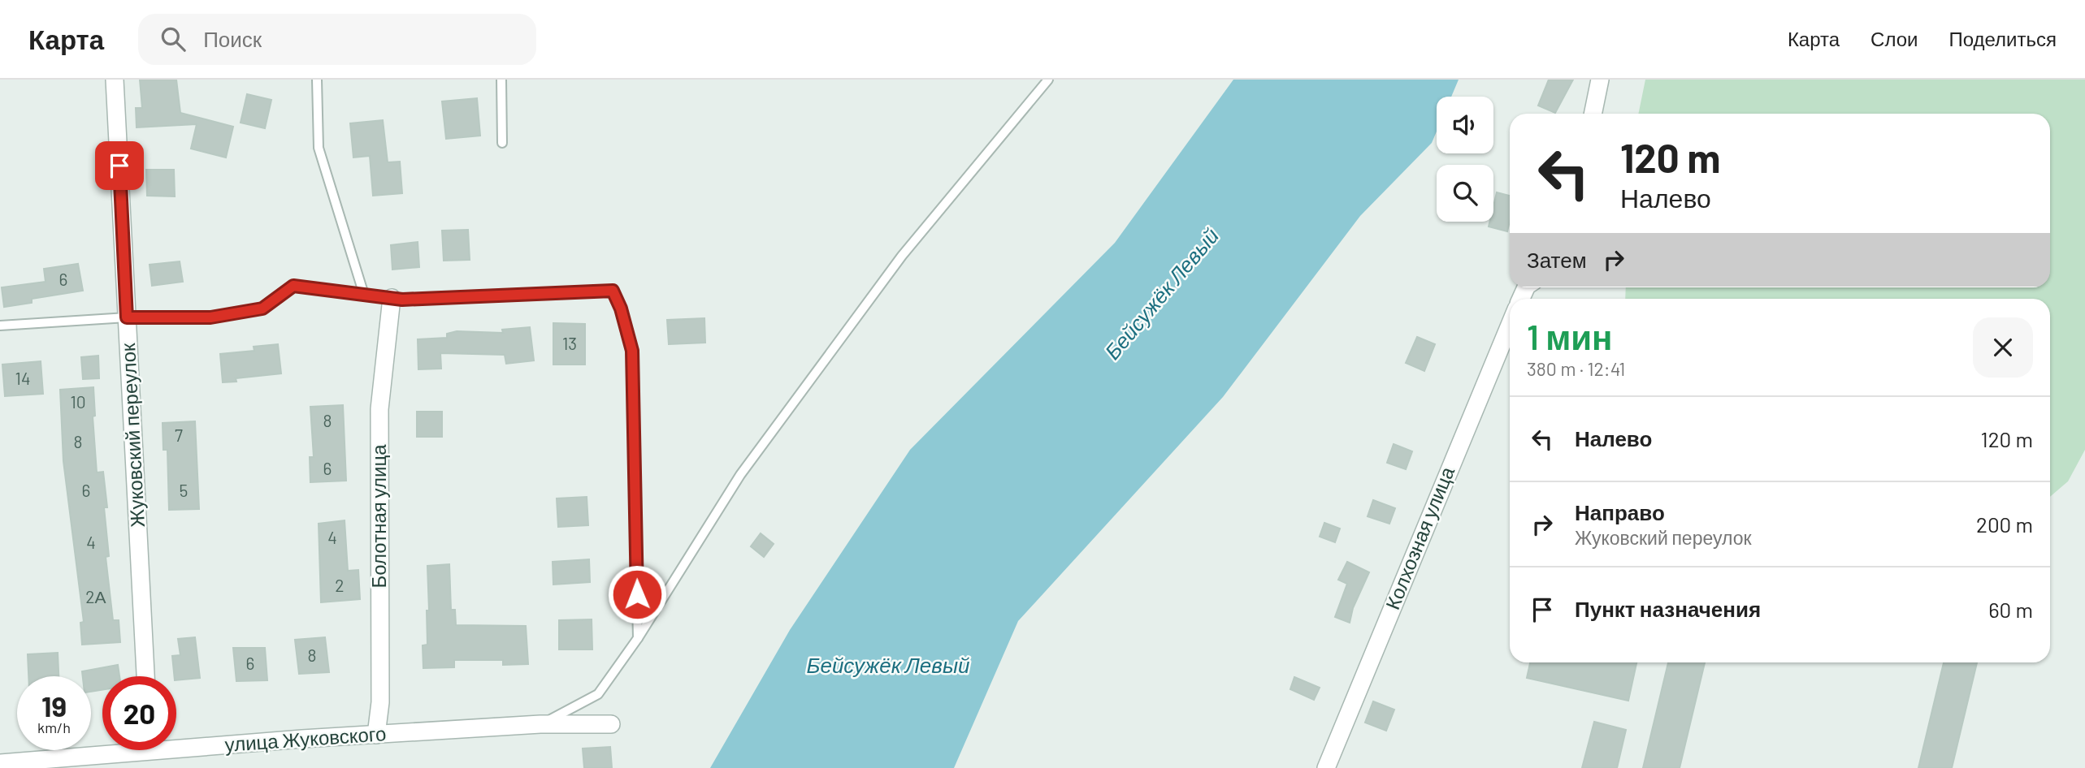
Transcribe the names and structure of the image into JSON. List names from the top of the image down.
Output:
{
  "streets": {
    "street": [
      "Жуковский переулок",
      "Болотная улица",
      "Колхозная улица",
      "улица Жуковского"
    ]
  },
  "crossings": [
    ["Болотная улица", "улица Жуковского"]
  ],
  "water": ["Бейсужёк Левый"],
  "house_numbers": [
    "6",
    "13",
    "14",
    "10",
    "8",
    "7",
    "8",
    "6",
    "6",
    "5",
    "4",
    "4",
    "2",
    "2А",
    "8",
    "6"
  ],
  "page": {
    "header": "Карта",
    "search": "Поиск",
    "nav": ["Карта", "Слои", "Поделиться"],
    "turn": ["120 m", "Налево"],
    "then": "Затем",
    "heading": ["1 мин", "380 m · 12:41"],
    "list": [
      {
        "name": "Налево",
        "value": "120 m"
      },
      {
        "name": "Направо",
        "note": "Жуковский переулок",
        "value": "200 m"
      },
      {
        "name": "Пункт назначения",
        "value": "60 m"
      }
    ],
    "speed": "19 km/h",
    "limit": "20"
  }
}
